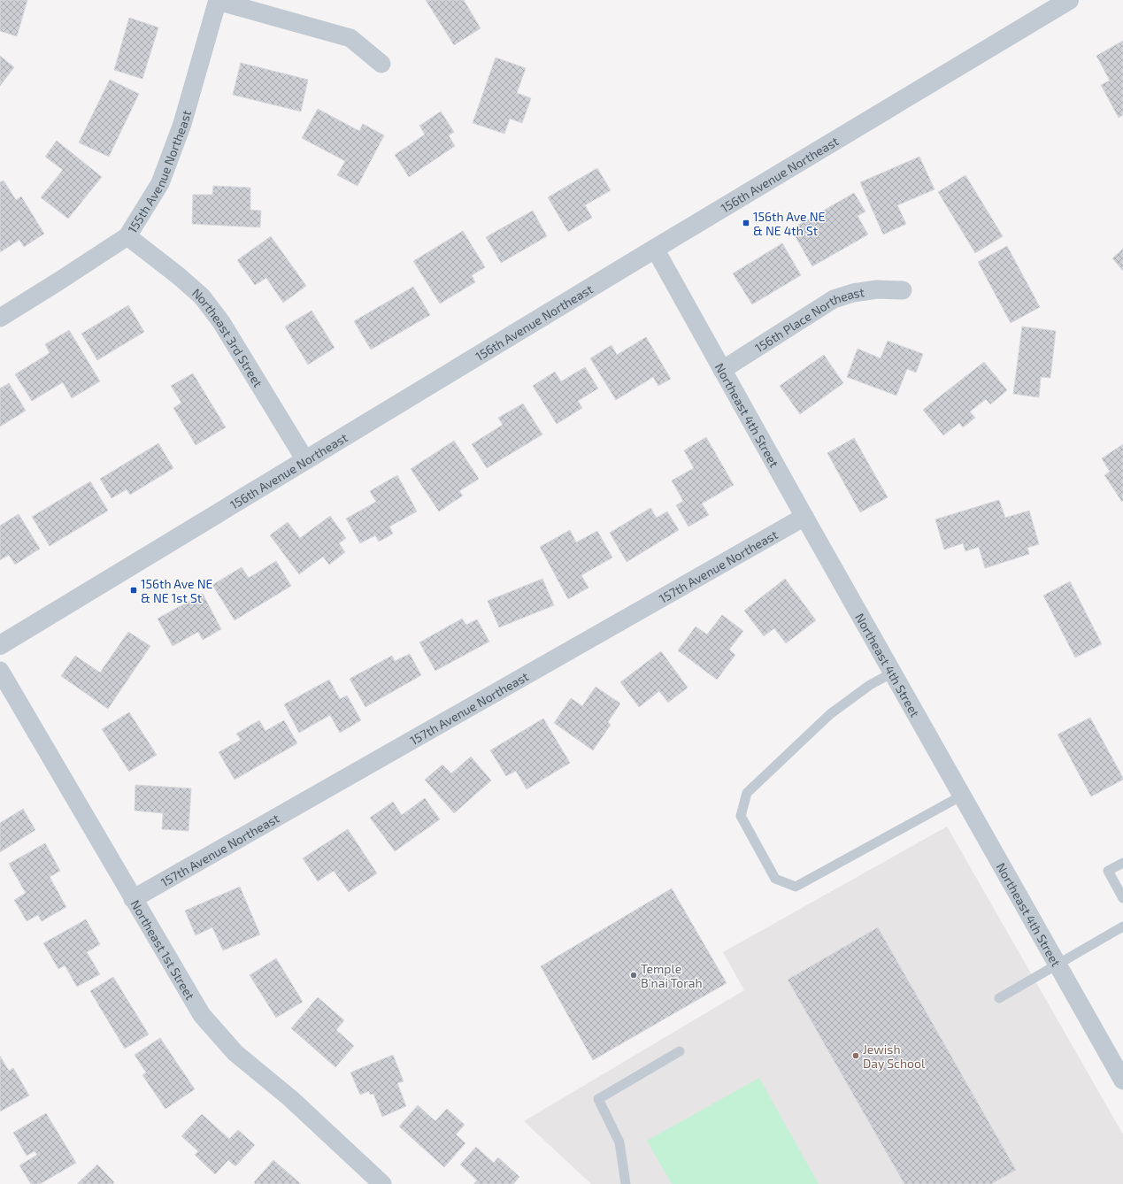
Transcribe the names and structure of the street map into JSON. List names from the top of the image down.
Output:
{
  "streets": {
    "street": [
      "155th Avenue Northeast",
      "156th Avenue Northeast",
      "156th Place Northeast",
      "Northeast 3rd Street",
      "Northeast 4th Street",
      "157th Avenue Northeast",
      "Northeast 1st Street"
    ]
  },
  "crossings": [
    ["155th Avenue Northeast", "Northeast 3rd Street"],
    ["156th Avenue Northeast", "Northeast 3rd Street"],
    ["156th Avenue Northeast", "Northeast 4th Street"],
    ["156th Place Northeast", "Northeast 4th Street"],
    ["Northeast 4th Street", "157th Avenue Northeast"],
    ["157th Avenue Northeast", "Northeast 1st Street"]
  ],
  "places": {
    "transit": ["156th Ave NE & NE 4th St", "156th Ave NE & NE 1st St"],
    "other": ["Temple B'nai Torah", "Jewish Day School"]
  }
}
